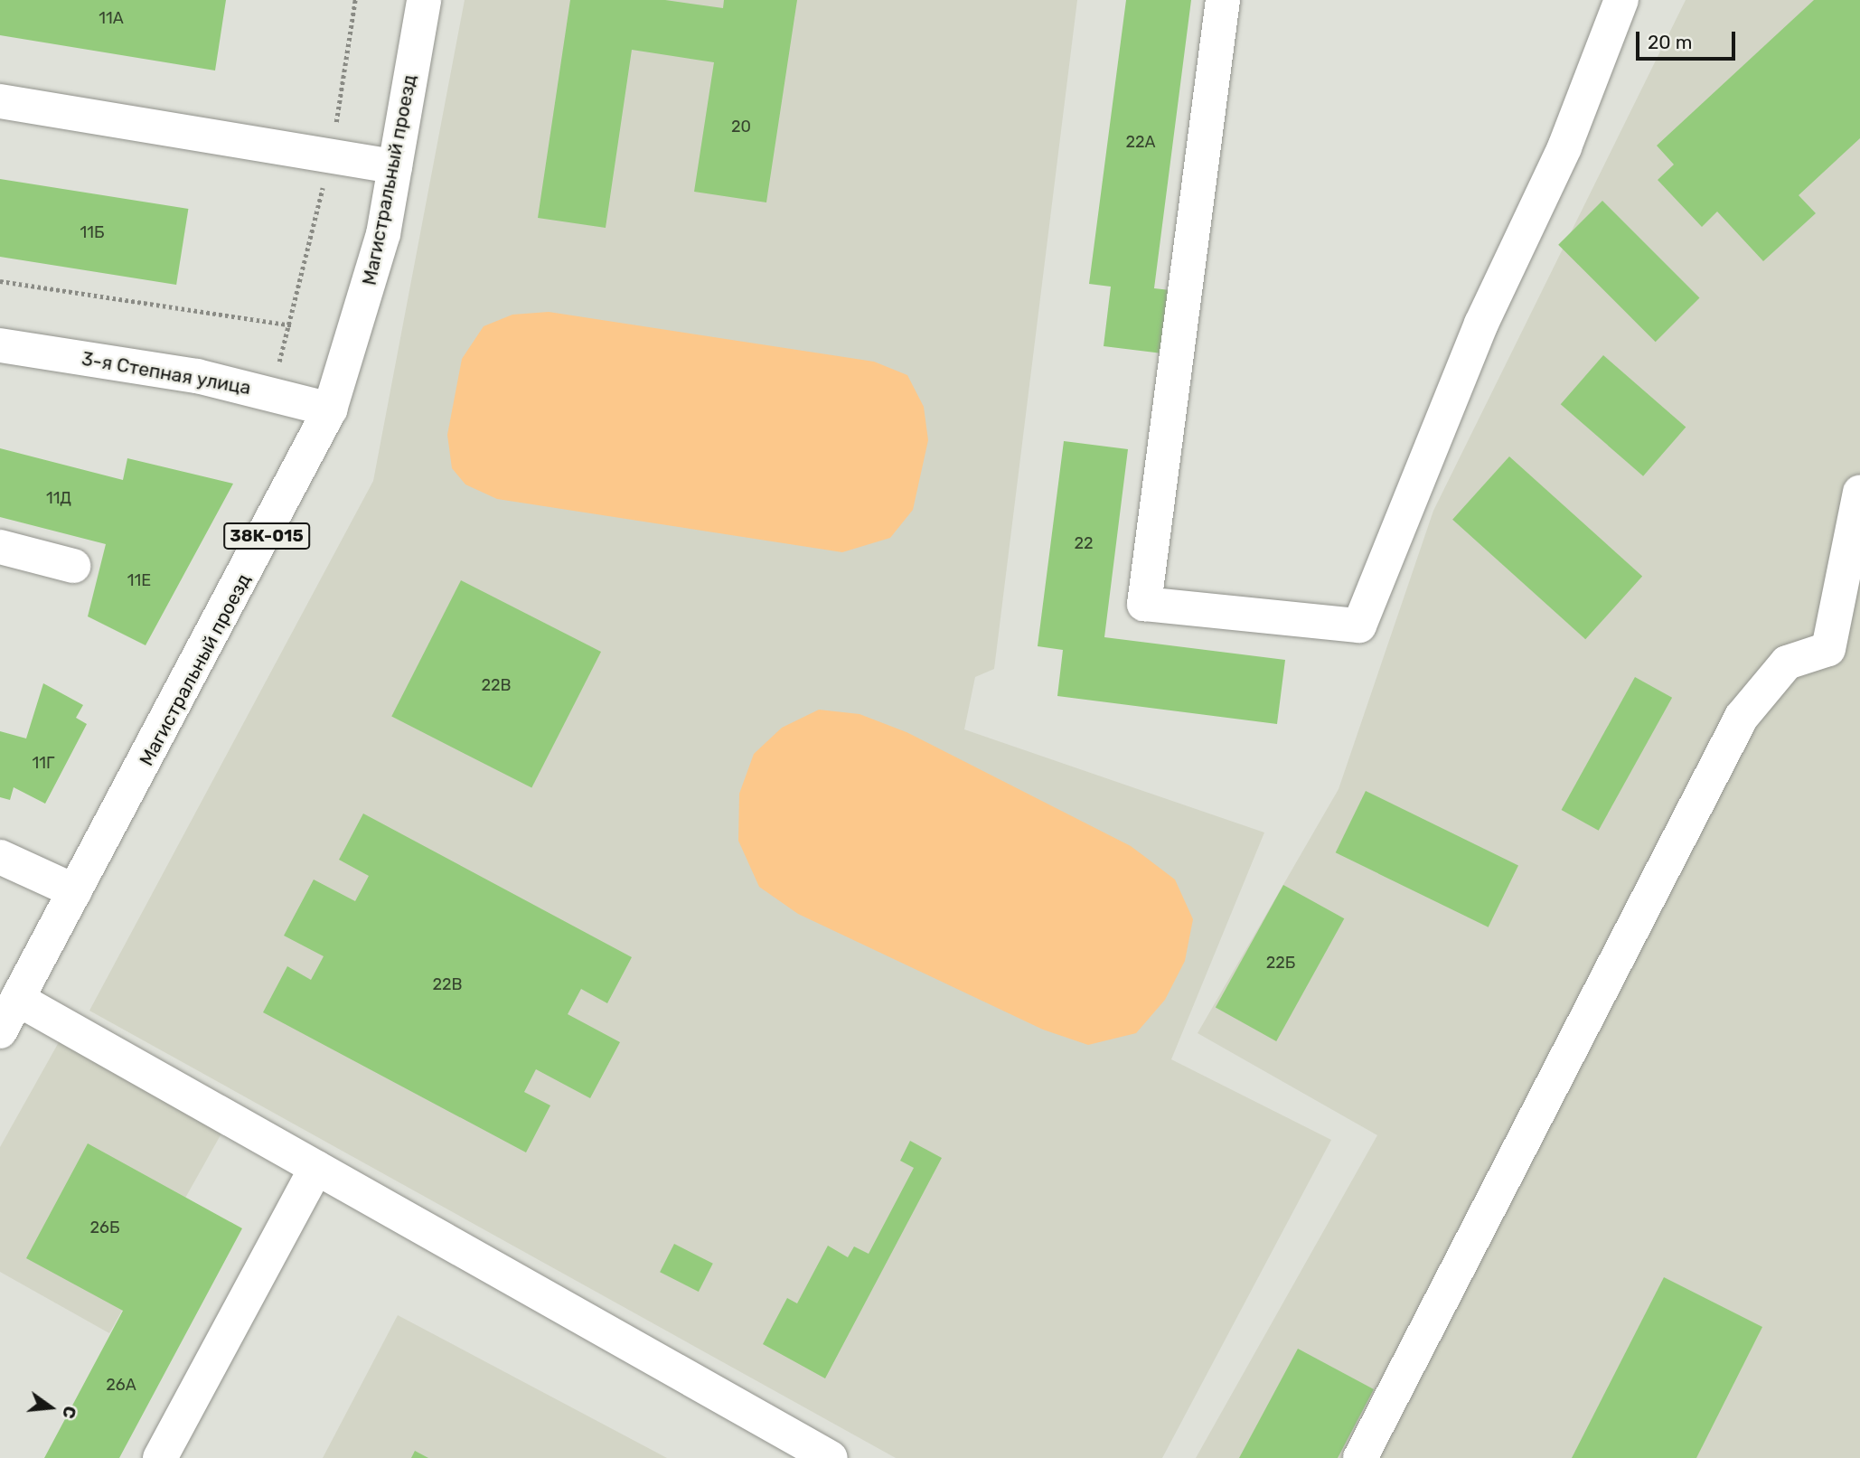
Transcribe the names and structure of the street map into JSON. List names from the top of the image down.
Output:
{
  "streets": {
    "main road": ["Магистральный проезд", "3-я Степная улица", "38К-015"]
  },
  "crossings": [
    ["Магистральный проезд", "3-я Степная улица"]
  ],
  "house_numbers": [
    "11А",
    "20",
    "22А",
    "11Б",
    "11Д",
    "22",
    "11Е",
    "22В",
    "11Г",
    "22Б",
    "22В",
    "26Б",
    "26А"
  ],
  "scale_bar": "20 m",
  "north": "right"
}
